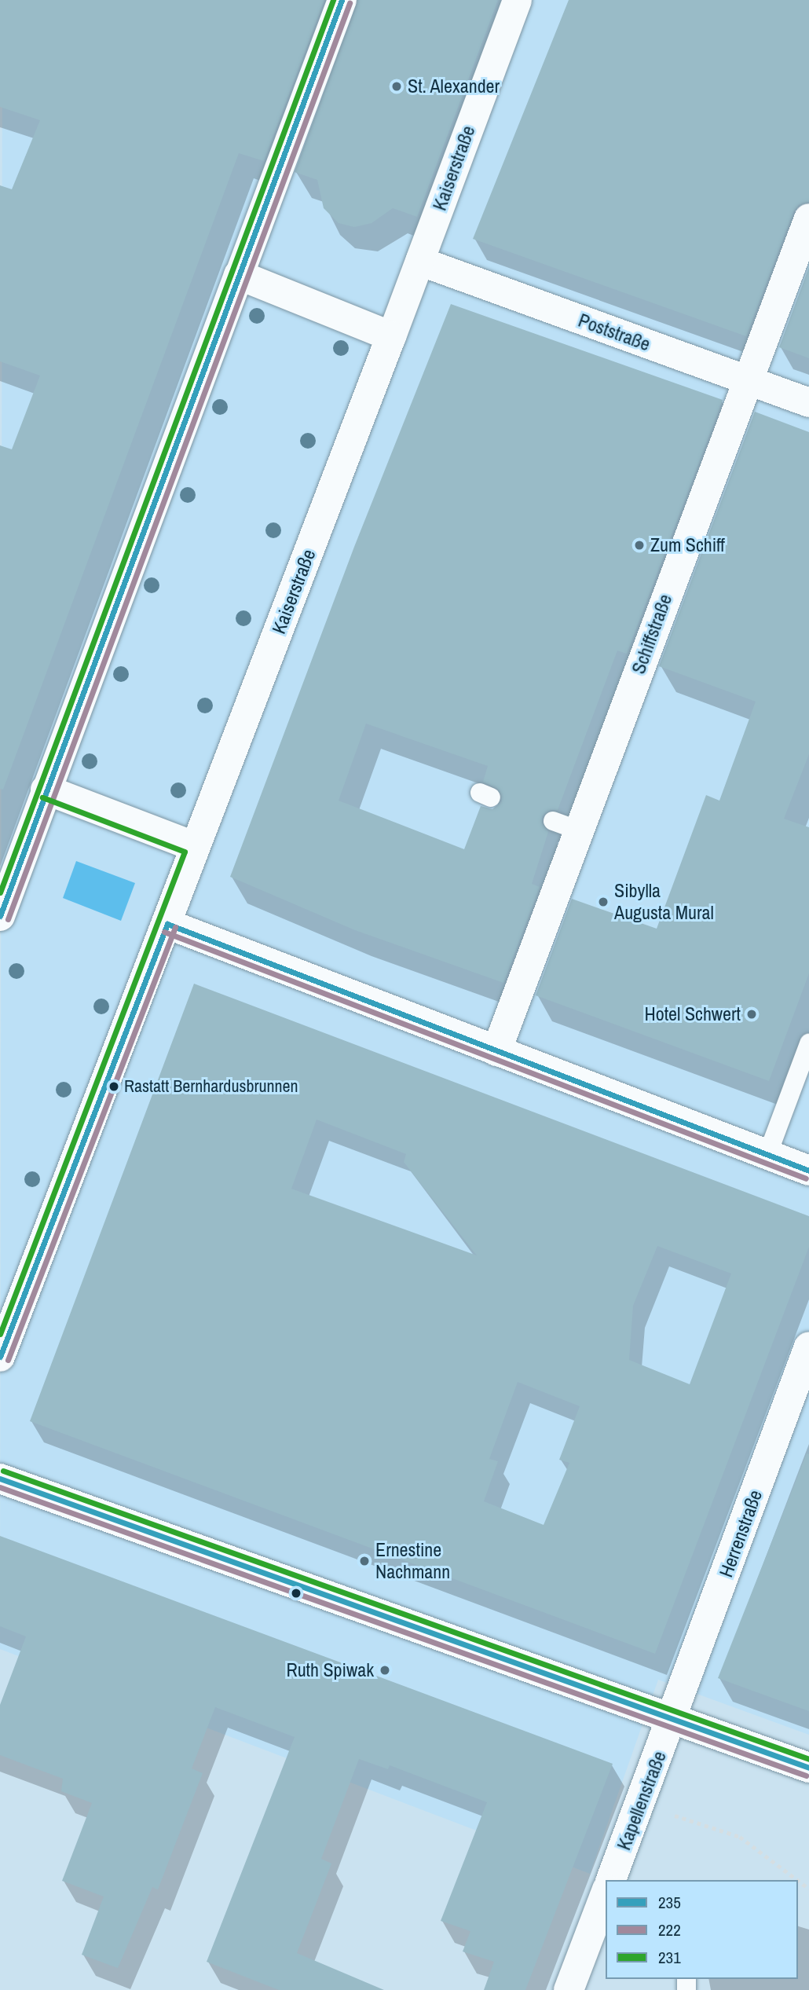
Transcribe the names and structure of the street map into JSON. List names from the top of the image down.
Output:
{
  "streets": {
    "street": [
      "Kaiserstraße",
      "Poststraße",
      "Schiffstraße",
      "Herrenstraße",
      "Kapellenstraße"
    ]
  },
  "crossings": [
    ["Kaiserstraße", "Poststraße"],
    ["Poststraße", "Schiffstraße"],
    ["Herrenstraße", "Kapellenstraße"]
  ],
  "places": [
    "St. Alexander",
    "Zum Schiff",
    "Sibylla Augusta Mural",
    "Hotel Schwert",
    "Rastatt Bernhardusbrunnen",
    "Ernestine Nachmann",
    "Ruth Spiwak"
  ],
  "lines": ["transit line 235", "transit line 231", "transit line 222"],
  "legend": ["235", "222", "231"]
}
